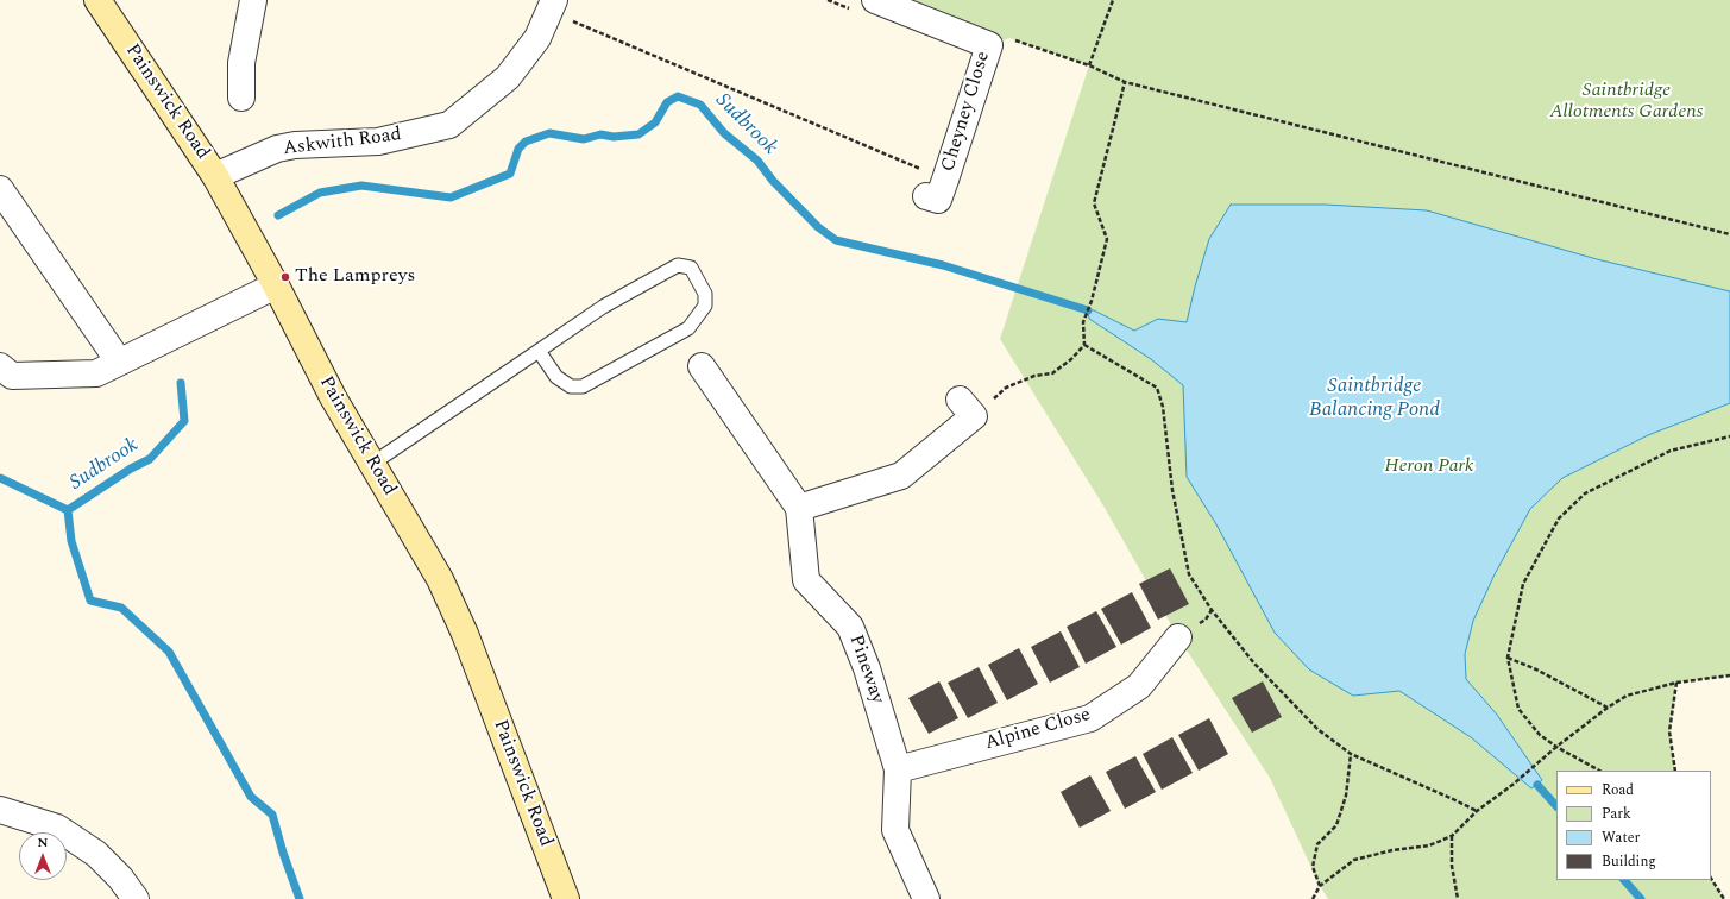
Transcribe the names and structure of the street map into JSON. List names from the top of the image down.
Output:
{
  "streets": {
    "main road": ["Painswick Road"],
    "street": [
      "Cheyney Close",
      "Askwith Road",
      "Pineway",
      "Alpine Close"
    ]
  },
  "crossings": [
    ["Painswick Road", "Askwith Road"],
    ["Pineway", "Alpine Close"]
  ],
  "water": ["Sudbrook", "Saintbridge Balancing Pond"],
  "parks": ["Saintbridge Allotments Gardens", "Heron Park"],
  "places": ["The Lampreys"],
  "legend": [
    "Road",
    "Park",
    "Water",
    "Building"
  ],
  "north": "top"
}
